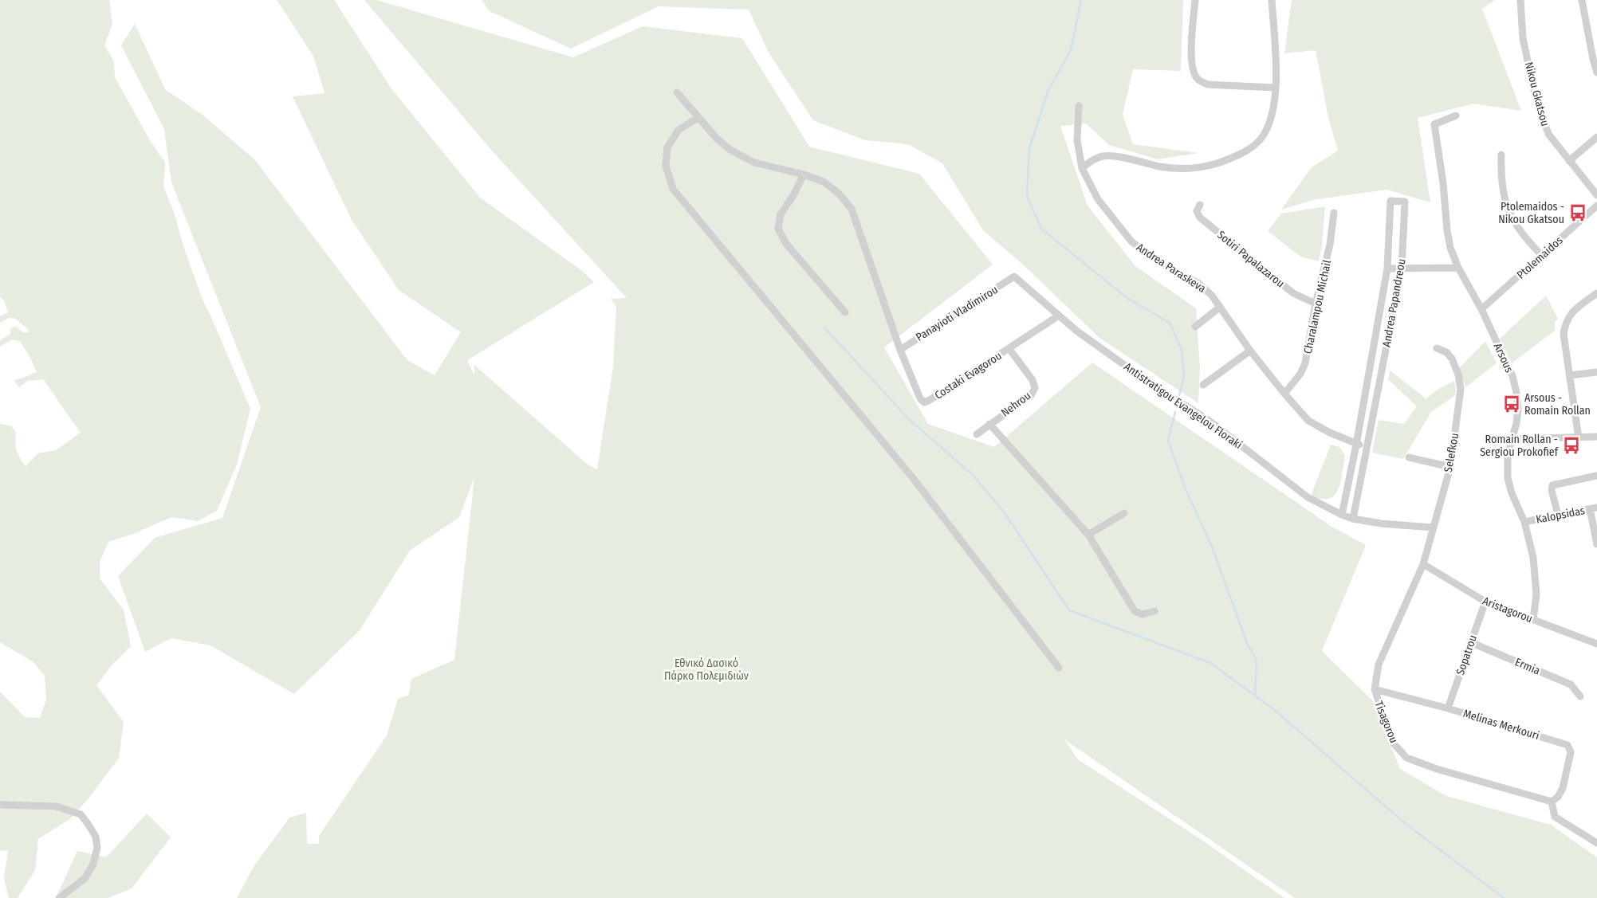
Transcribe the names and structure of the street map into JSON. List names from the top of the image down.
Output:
{
  "streets": {
    "street": [
      "Nikou Gkatsou",
      "Ptolemaidos",
      "Sotiri Papalazarou",
      "Andrea Paraskeva",
      "Andrea Papandreou",
      "Charalampou Michail",
      "Panayioti Vladimirou",
      "Arsous",
      "Costaki Evagorou",
      "Nehrou",
      "Antistratigou Evangelou Floraki",
      "Selefkou",
      "Kalopsidas",
      "Aristagorou",
      "Sopatrou",
      "Ermia",
      "Tisagorou",
      "Melinas Merkouri"
    ]
  },
  "crossings": [
    ["Ptolemaidos", "Arsous"],
    ["Sotiri Papalazarou", "Charalampou Michail"],
    ["Andrea Paraskeva", "Andrea Papandreou"],
    ["Andrea Paraskeva", "Charalampou Michail"],
    ["Andrea Papandreou", "Antistratigou Evangelou Floraki"],
    ["Panayioti Vladimirou", "Costaki Evagorou"],
    ["Panayioti Vladimirou", "Antistratigou Evangelou Floraki"],
    ["Arsous", "Kalopsidas"],
    ["Arsous", "Aristagorou"],
    ["Costaki Evagorou", "Nehrou"],
    ["Costaki Evagorou", "Antistratigou Evangelou Floraki"],
    ["Antistratigou Evangelou Floraki", "Selefkou"],
    ["Selefkou", "Aristagorou"],
    ["Selefkou", "Tisagorou"],
    ["Aristagorou", "Sopatrou"],
    ["Aristagorou", "Tisagorou"],
    ["Sopatrou", "Ermia"],
    ["Sopatrou", "Melinas Merkouri"],
    ["Tisagorou", "Melinas Merkouri"]
  ],
  "parks": ["Εθνικό Δασικό Πάρκο Πολεμιδιών"],
  "places": {
    "bus stop": ["Ptolemaidos - Nikou Gkatsou", "Arsous - Romain Rollan", "Romain Rollan - Sergiou Prokofief"]
  }
}
